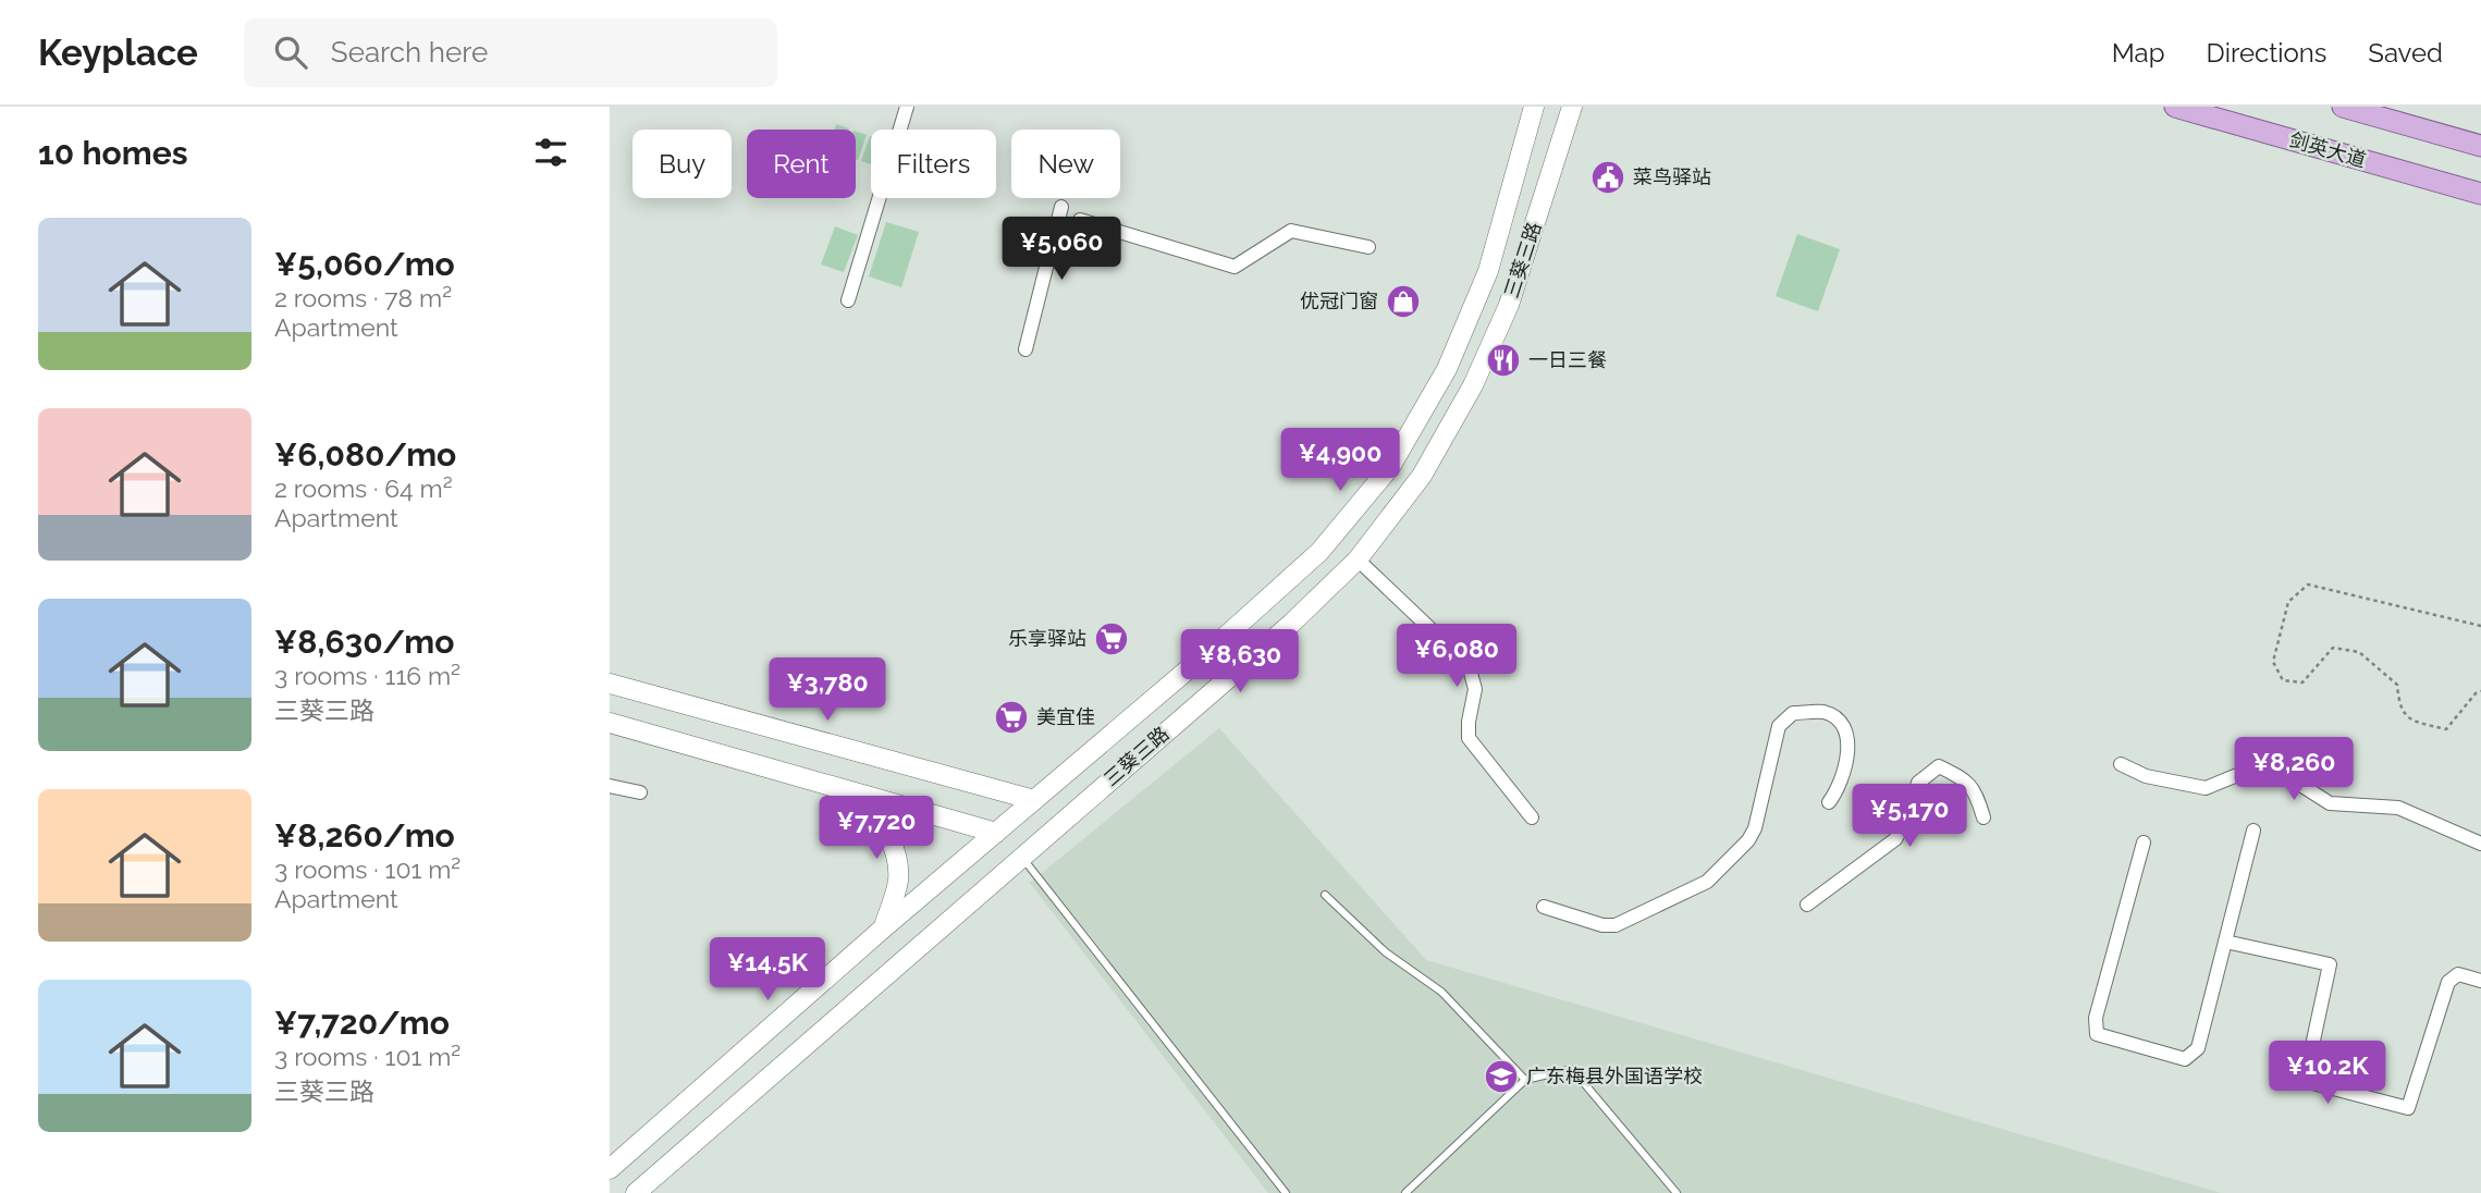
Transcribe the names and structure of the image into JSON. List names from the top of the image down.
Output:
{
  "streets": {
    "main road": ["剑英大道"],
    "street": ["三葵三路"]
  },
  "places": {
    "public building": ["菜鸟驿站"],
    "shop": ["优冠门窗"],
    "restaurant": ["一日三餐"],
    "supermarket": ["乐享驿站", "美宜佳"],
    "school or university": ["广东梅县外国语学校"]
  },
  "page": {
    "header": "Keyplace",
    "search": "Search here",
    "nav": ["Map", "Directions", "Saved"],
    "heading": "10 homes",
    "chip": [
      "Buy",
      "Rent",
      "Filters",
      "New"
    ],
    "list": [
      {
        "name": "¥5,060/mo",
        "note": "2 rooms · 78 m² · Apartment"
      },
      {
        "name": "¥6,080/mo",
        "note": "2 rooms · 64 m² · Apartment"
      },
      {
        "name": "¥8,630/mo",
        "note": "3 rooms · 116 m² · 三葵三路"
      },
      {
        "name": "¥8,260/mo",
        "note": "3 rooms · 101 m² · Apartment"
      },
      {
        "name": "¥7,720/mo",
        "note": "3 rooms · 101 m² · 三葵三路"
      }
    ],
    "price": [
      "¥5,060",
      "¥4,900",
      "¥6,080",
      "¥8,630",
      "¥3,780",
      "¥8,260",
      "¥5,170",
      "¥7,720",
      "¥14.5K",
      "¥10.2K"
    ]
  }
}
